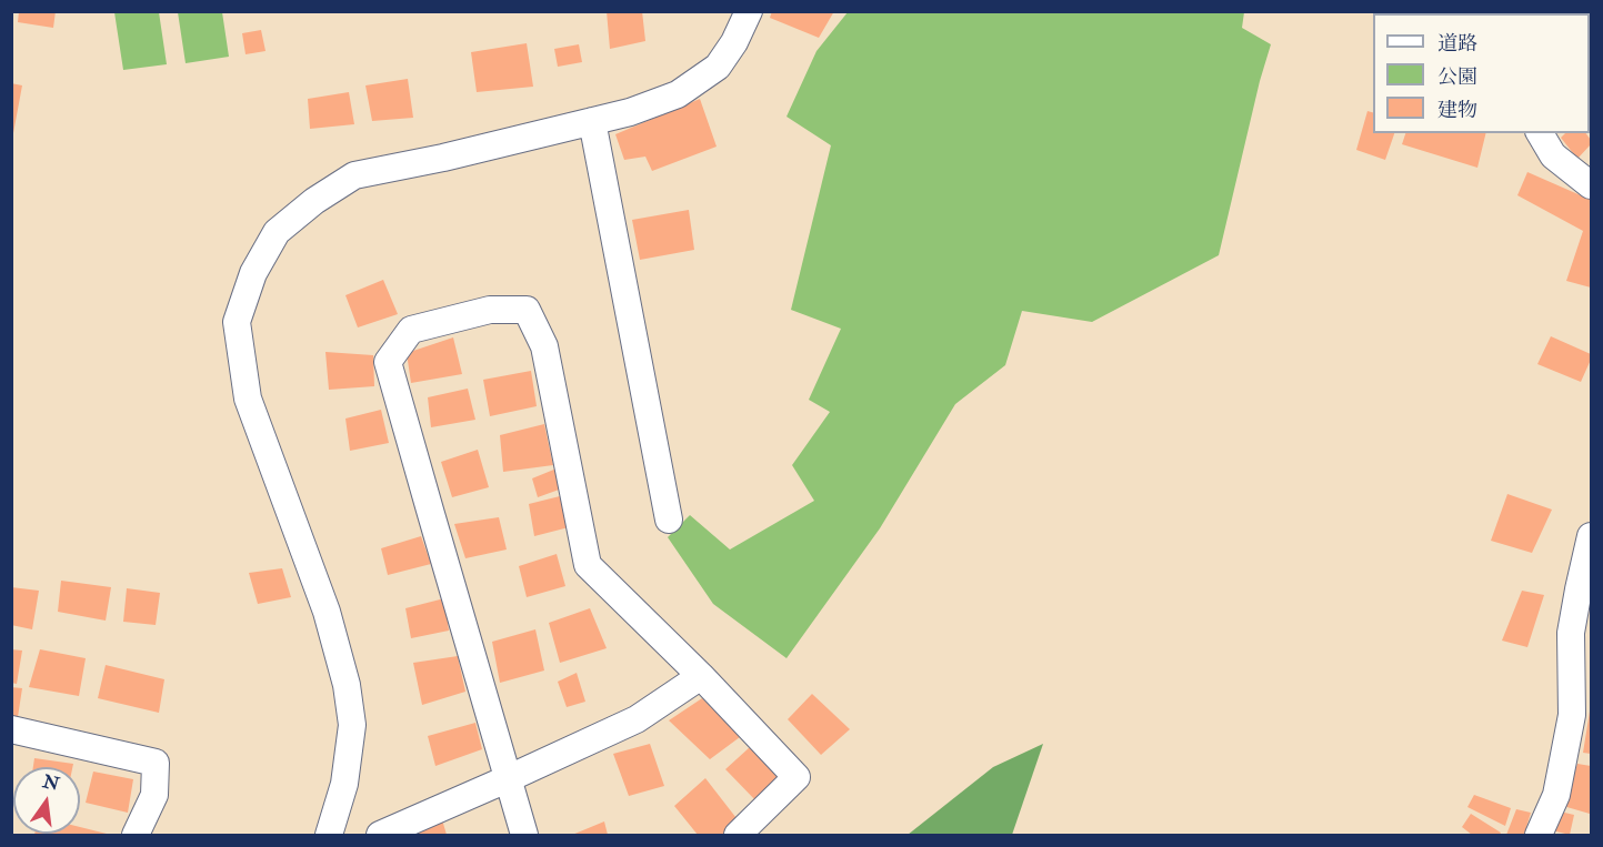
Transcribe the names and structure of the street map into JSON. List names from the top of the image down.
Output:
{
  "legend": ["道路", "公園", "建物"],
  "north": "top"
}
